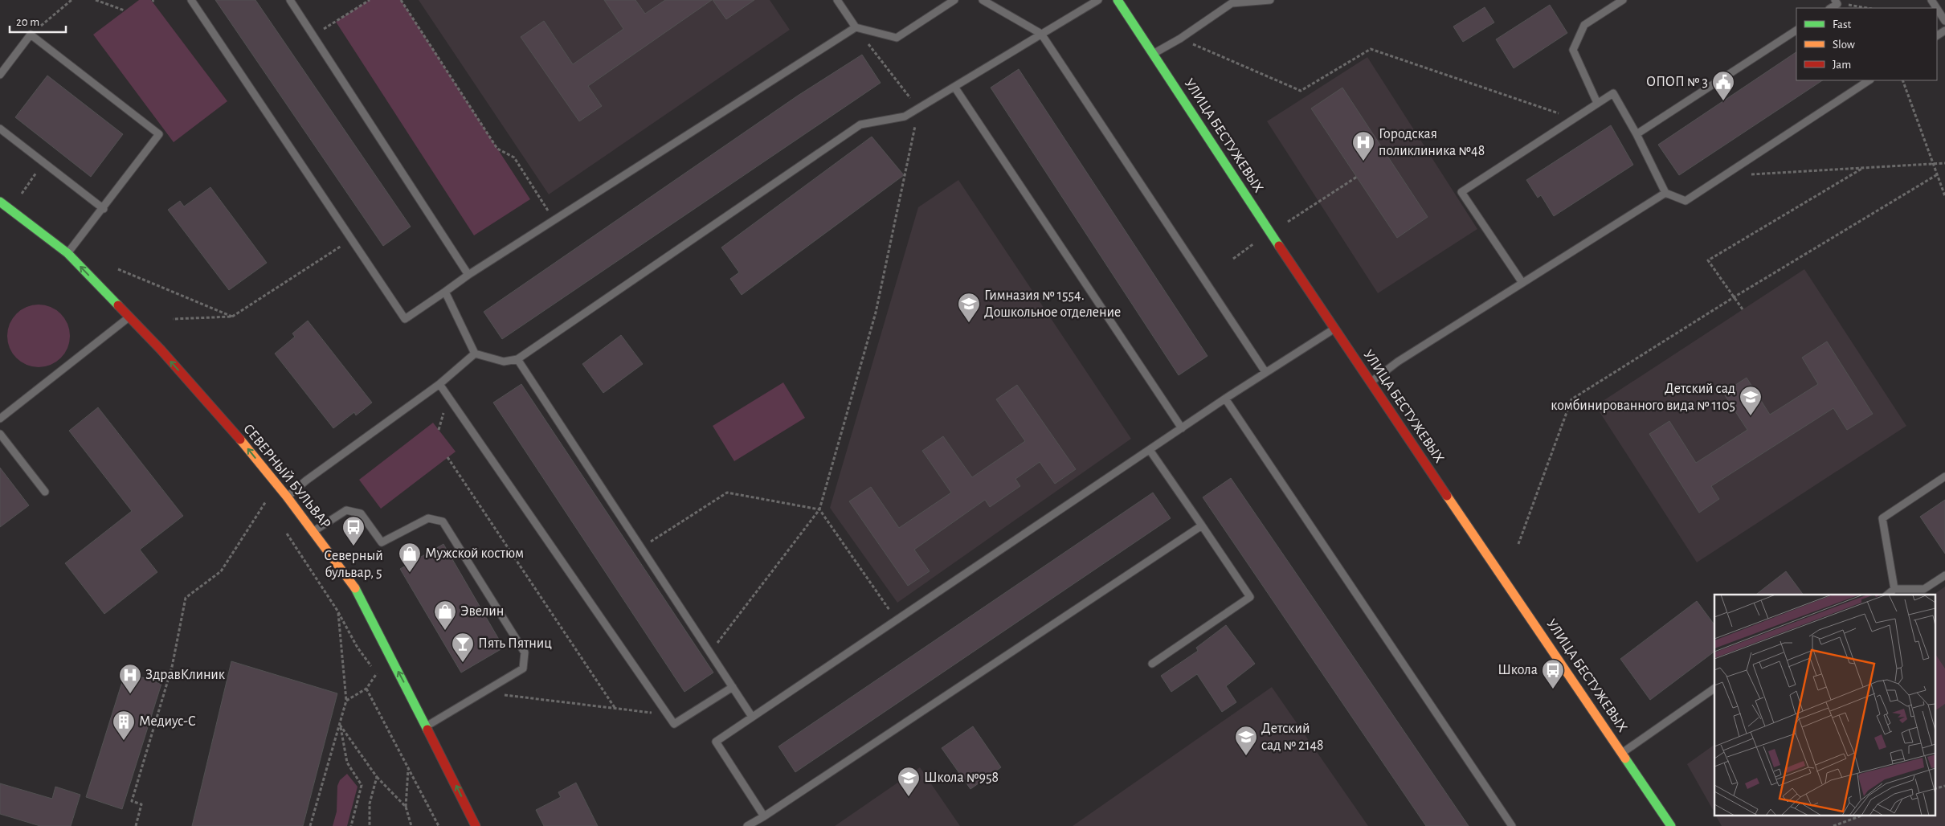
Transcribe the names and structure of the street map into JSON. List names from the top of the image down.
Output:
{
  "streets": {
    "street": ["УЛИЦА БЕСТУЖЕВЫХ", "СЕВЕРНЫЙ БУЛЬВАР"]
  },
  "one_way": ["СЕВЕРНЫЙ БУЛЬВАР"],
  "places": {
    "public building": ["ОПОП № 3"],
    "hospital": ["Городская поликлиника №48", "ЗдравКлиник"],
    "school or university": [
      "Гимназия № 1554. Дошкольное отделение",
      "Детский сад комбинированного вида № 1105",
      "Детский сад № 2148",
      "Школа №958"
    ],
    "bus stop": ["Северный бульвар, 5", "Школа"],
    "shop": ["Мужской костюм", "Эвелин"],
    "bar": ["Пять Пятниц"],
    "building": ["Медиус-С"]
  },
  "legend": ["Fast", "Slow", "Jam"],
  "scale_bar": "20 m"
}
